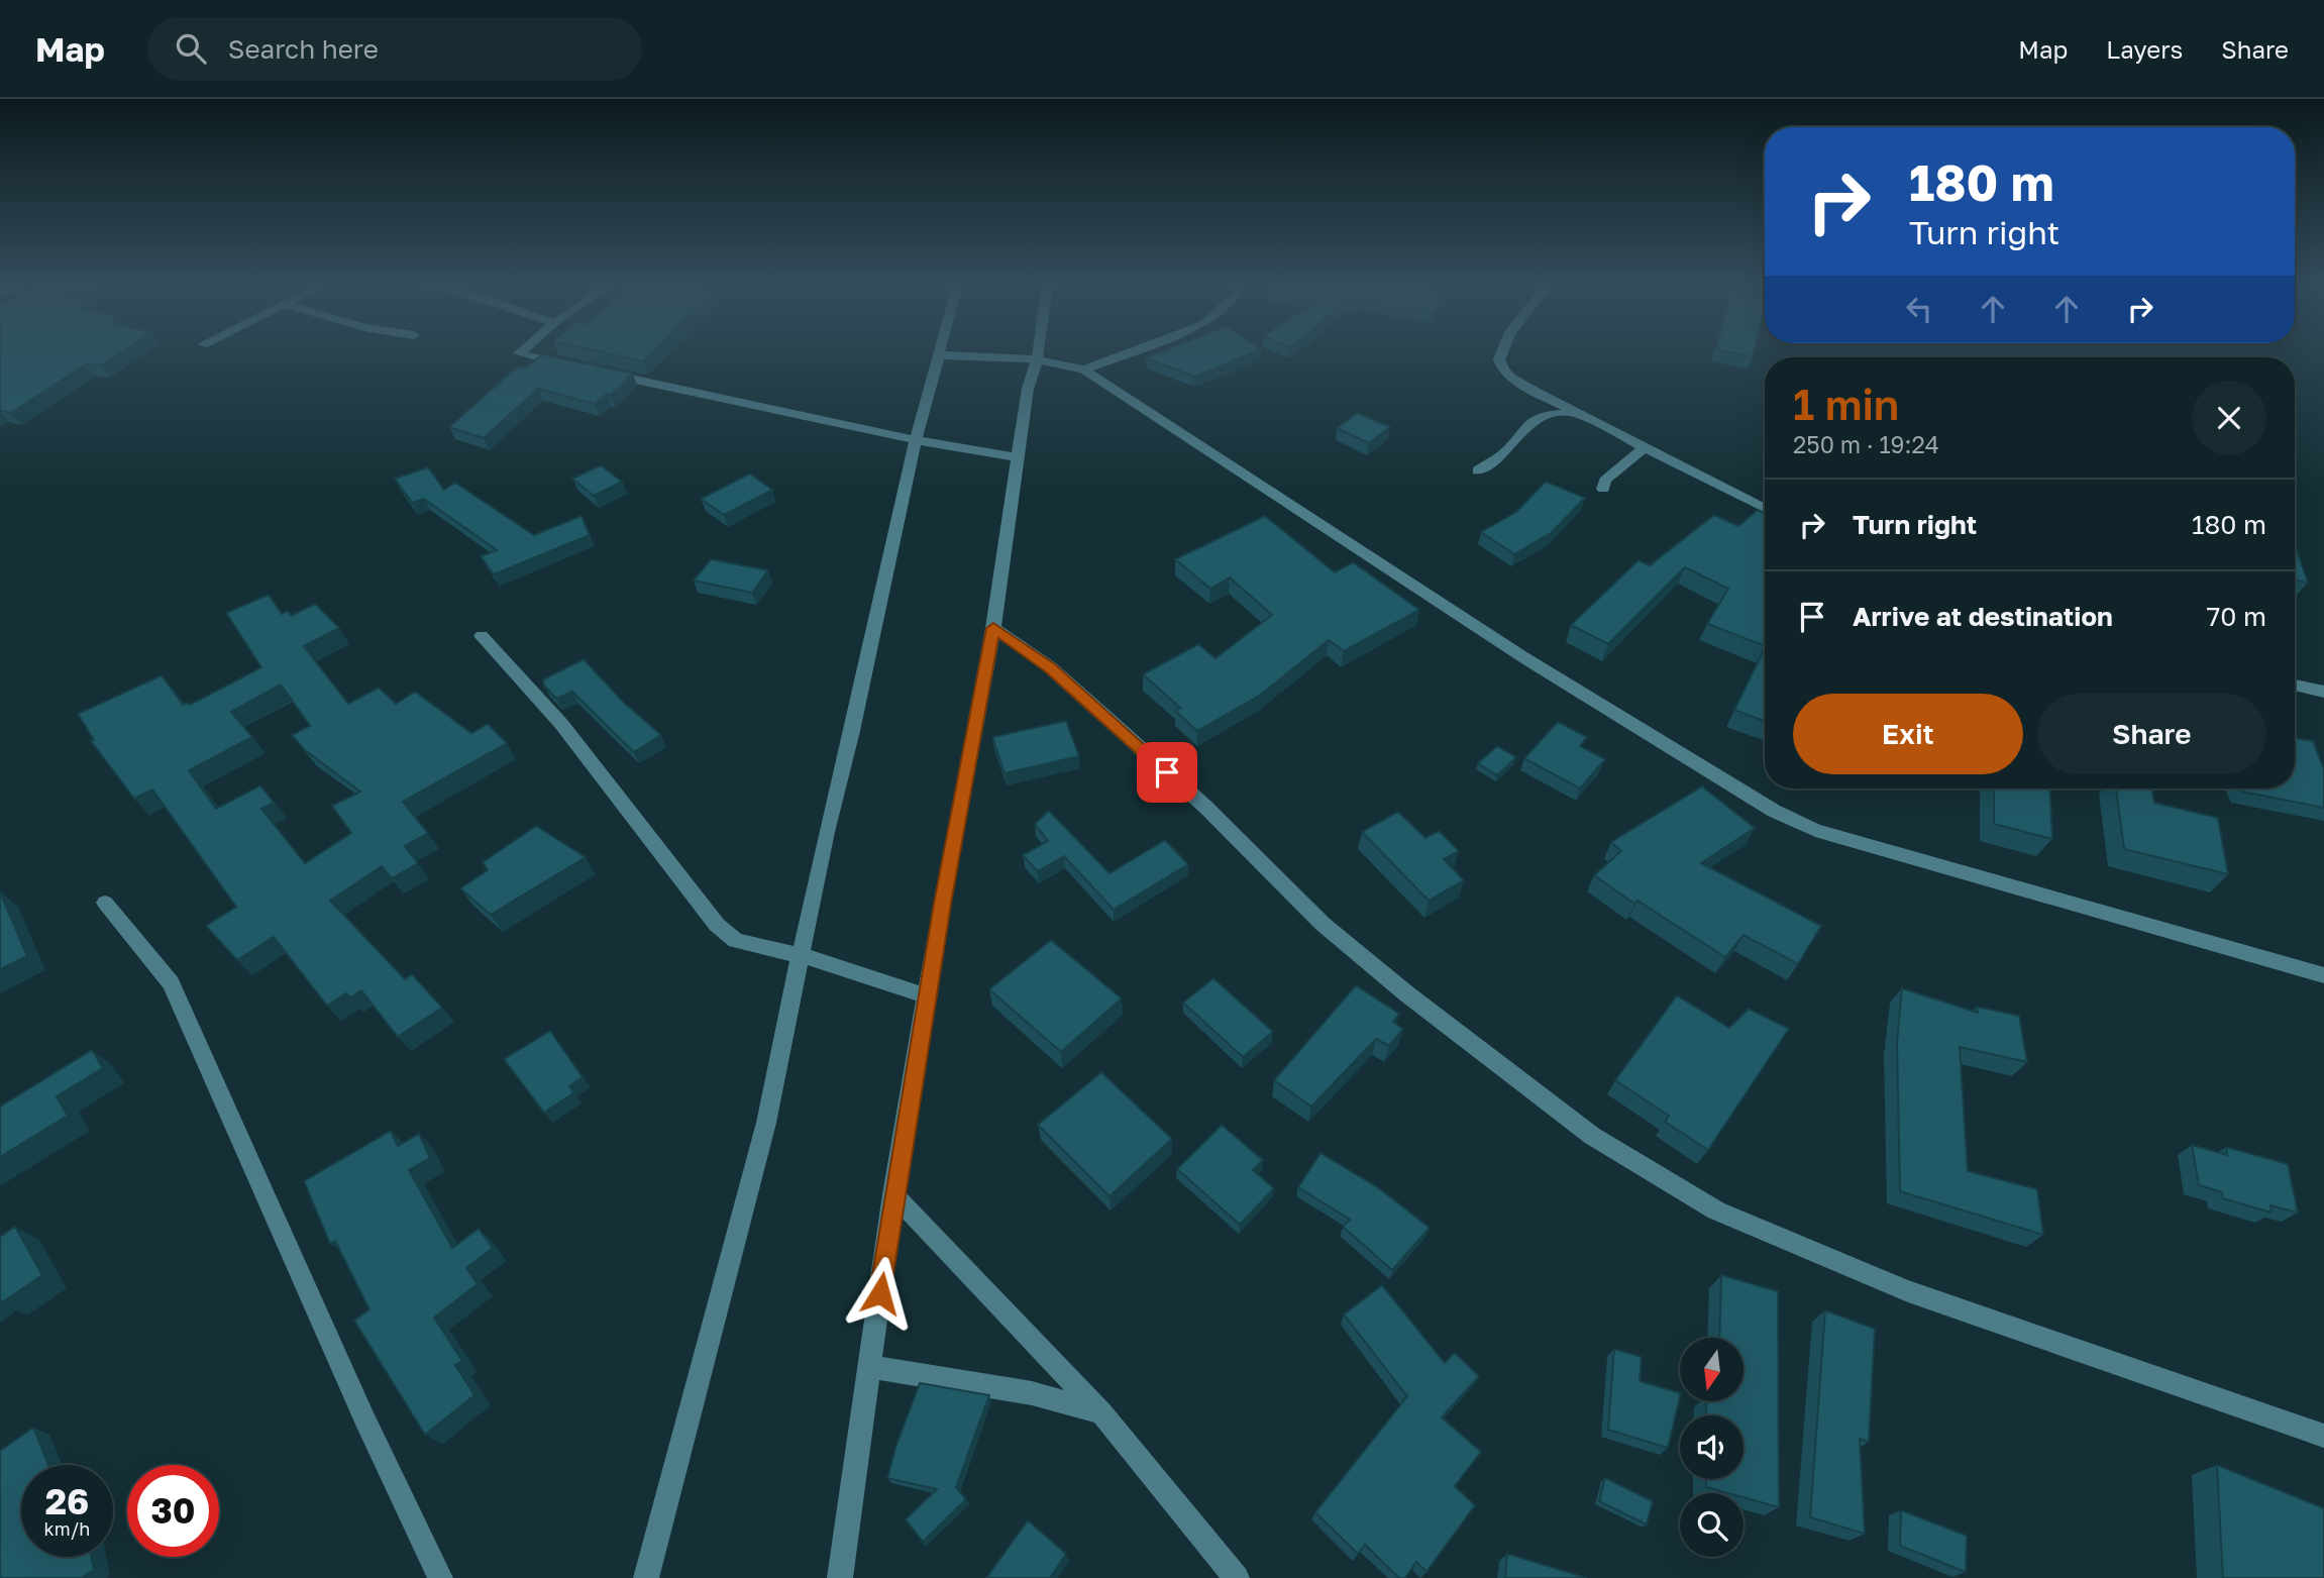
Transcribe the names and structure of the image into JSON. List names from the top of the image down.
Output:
{
  "north": "bottom",
  "page": {
    "header": "Map",
    "search": "Search here",
    "nav": ["Map", "Layers", "Share"],
    "turn": ["180 m", "Turn right"],
    "heading": ["1 min", "250 m · 19:24"],
    "list": [
      {
        "name": "Turn right",
        "value": "180 m"
      },
      {
        "name": "Arrive at destination",
        "value": "70 m"
      }
    ],
    "buttons": ["Exit", "Share"],
    "speed": "26 km/h",
    "limit": "30"
  }
}
